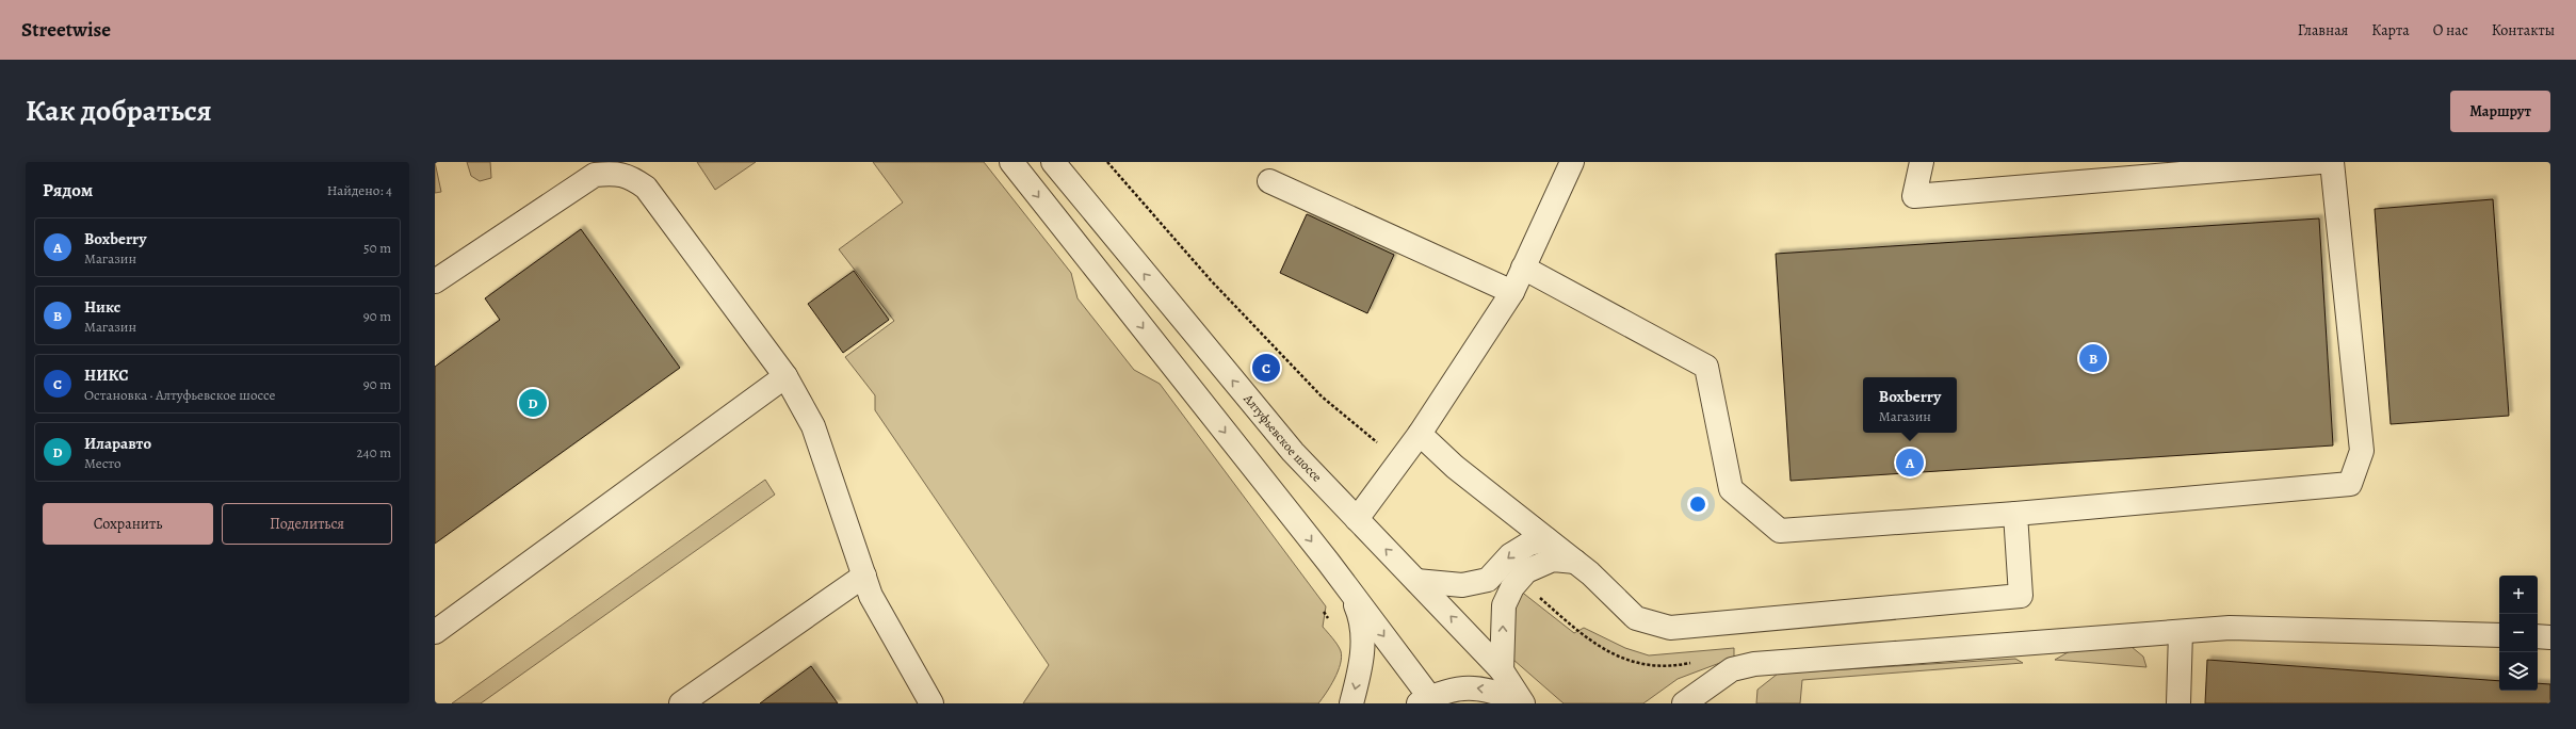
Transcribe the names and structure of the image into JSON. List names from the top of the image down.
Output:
{
  "streets": {
    "street": ["Алтуфьевское шоссе"]
  },
  "page": {
    "header": "Streetwise",
    "nav": [
      "Главная",
      "Карта",
      "О нас",
      "Контакты"
    ],
    "title": "Как добраться",
    "buttons": [
      "Маршрут",
      ["Сохранить", "Поделиться"]
    ],
    "heading": ["Рядом", "Найдено: 4"],
    "list": [
      {
        "mark": "A",
        "name": "Boxberry",
        "note": "Магазин",
        "value": "50 m"
      },
      {
        "mark": "B",
        "name": "Никс",
        "note": "Магазин",
        "value": "90 m"
      },
      {
        "mark": "C",
        "name": "НИКС",
        "note": "Остановка · Алтуфьевское шоссе",
        "value": "90 m"
      },
      {
        "mark": "D",
        "name": "Иларавто",
        "note": "Место",
        "value": "240 m"
      }
    ],
    "pins": [
      "B",
      "C",
      "D",
      "A"
    ],
    "popup": ["Boxberry", "Магазин"],
    "map_buttons": ["+", "−"]
  }
}
